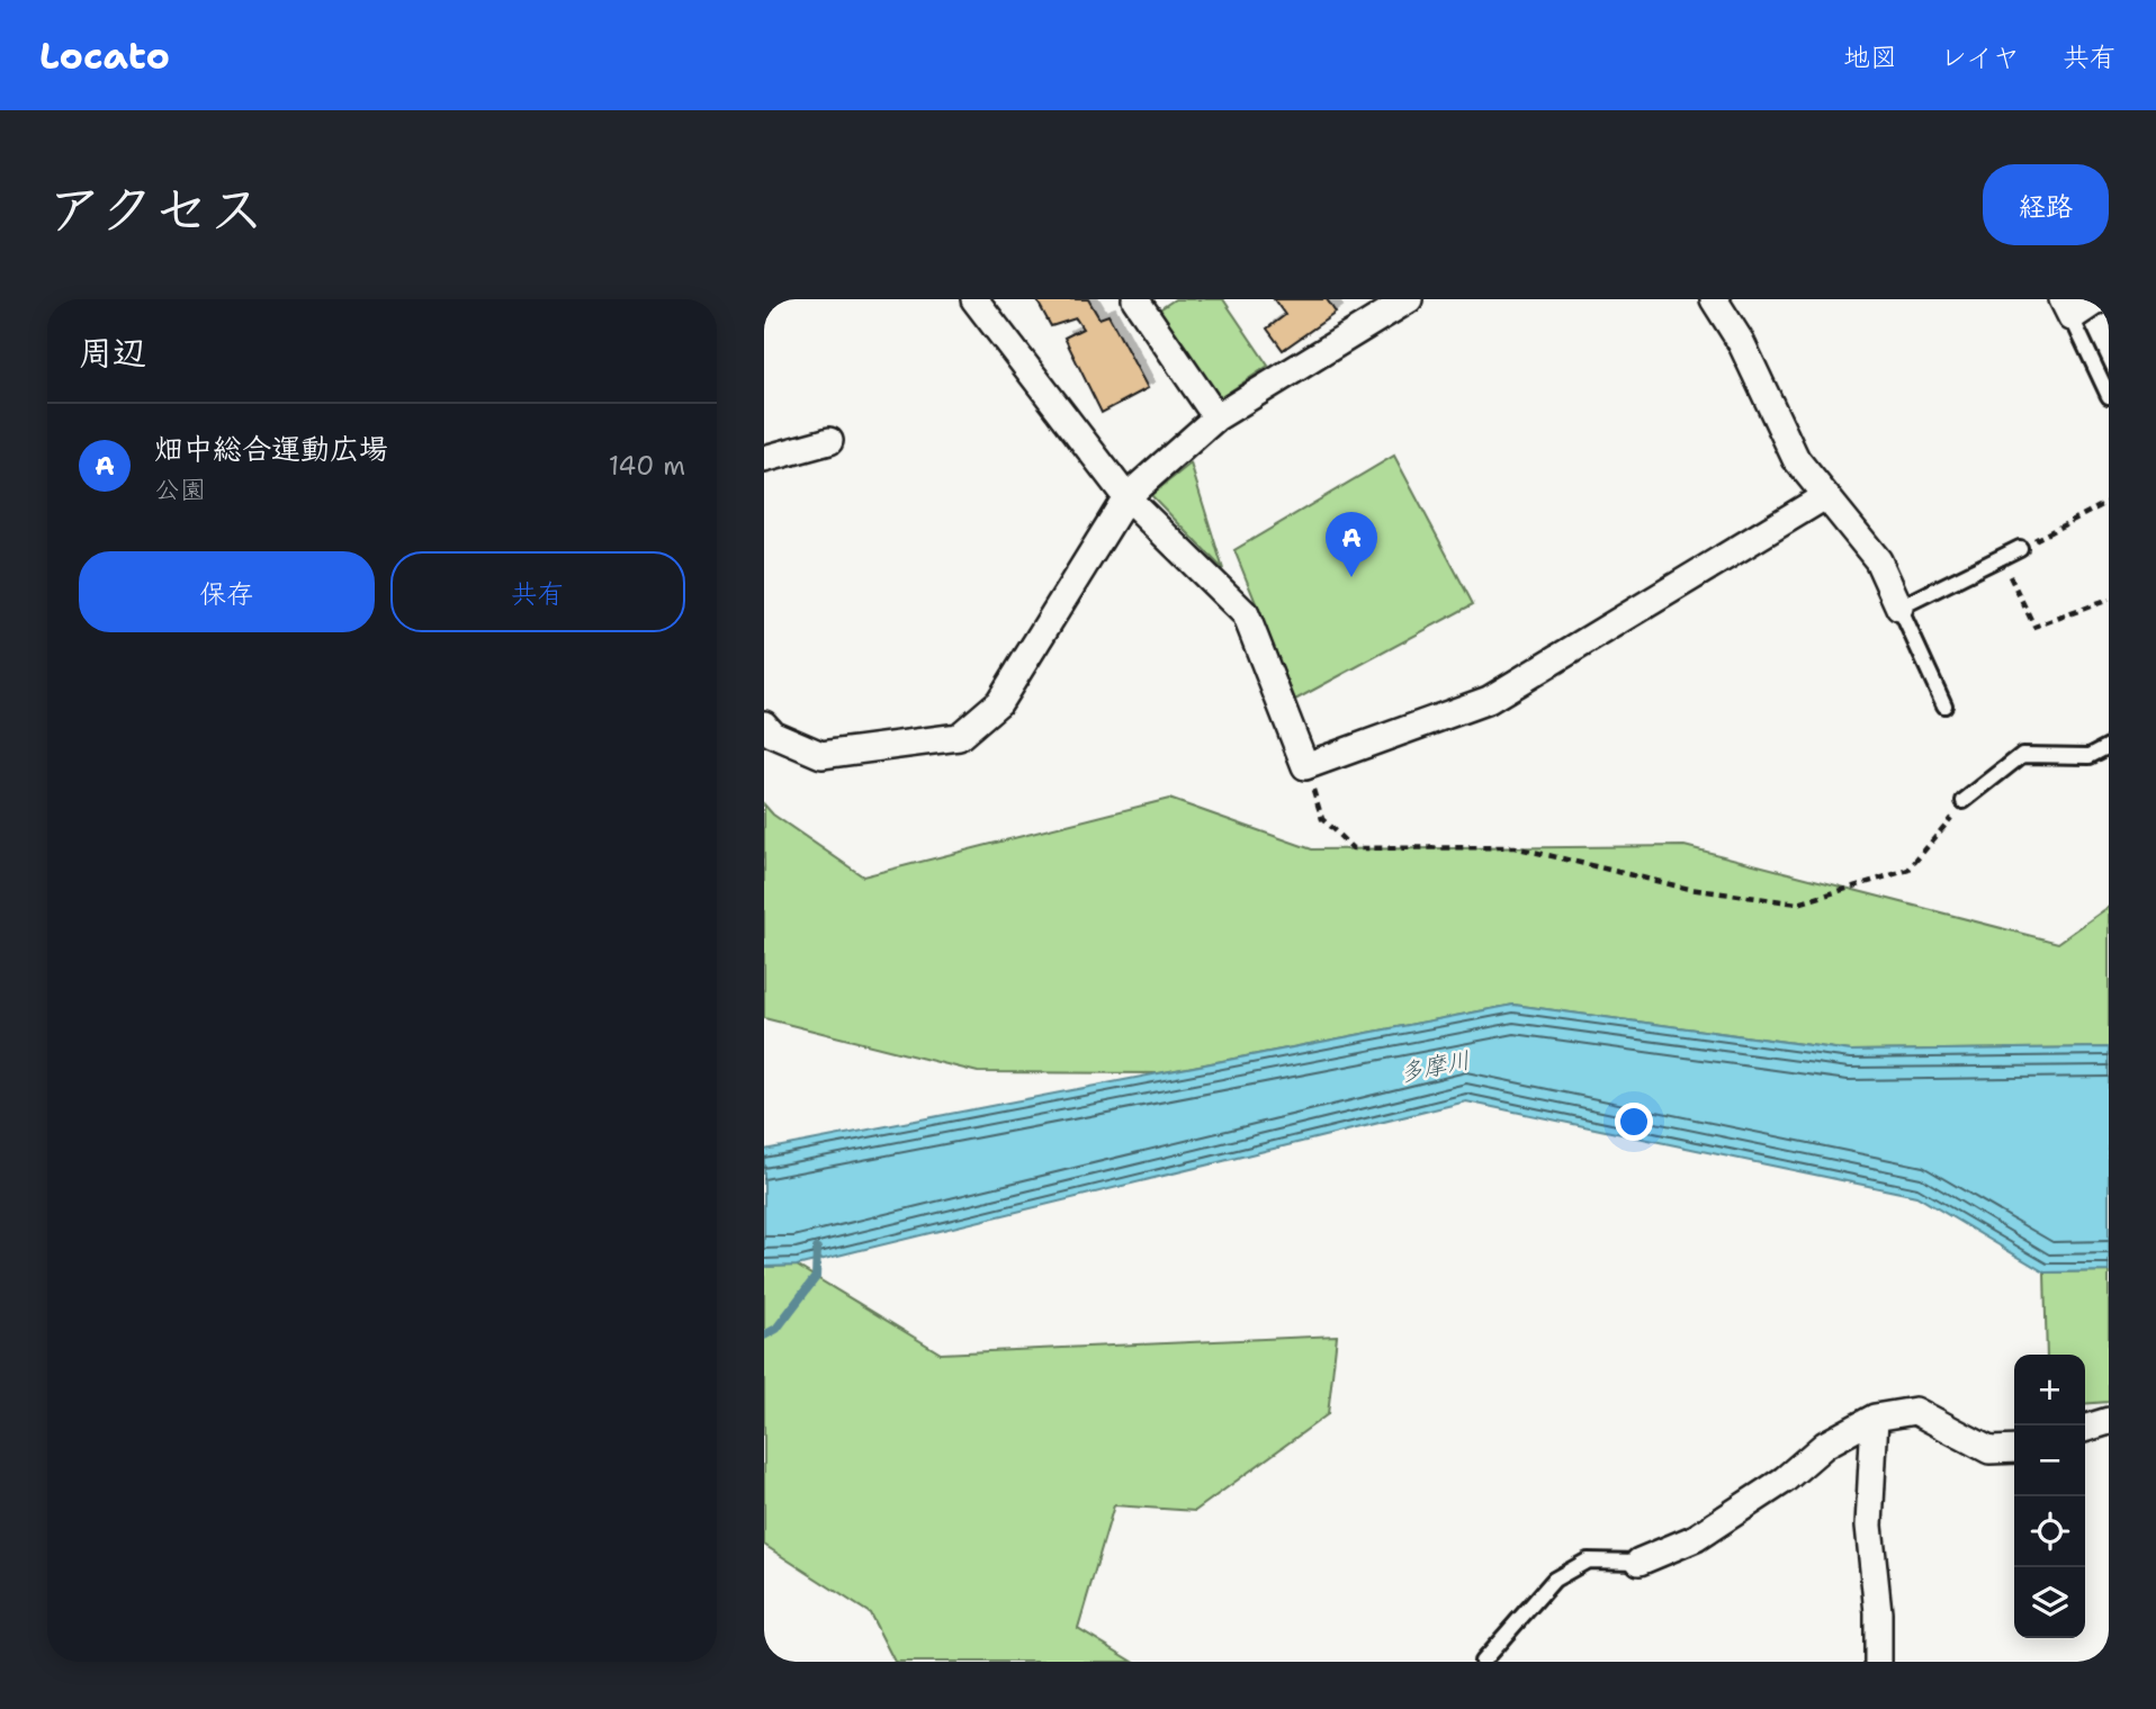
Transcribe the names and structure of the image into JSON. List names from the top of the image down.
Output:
{
  "water": ["多摩川"],
  "page": {
    "header": "Locato",
    "nav": ["地図", "レイヤ", "共有"],
    "title": "アクセス",
    "buttons": [
      "経路",
      ["保存", "共有"]
    ],
    "heading": "周辺",
    "list": [
      {
        "mark": "A",
        "name": "畑中総合運動広場",
        "note": "公園",
        "value": "140 m"
      }
    ],
    "pins": "A",
    "map_buttons": ["+", "−"]
  }
}
